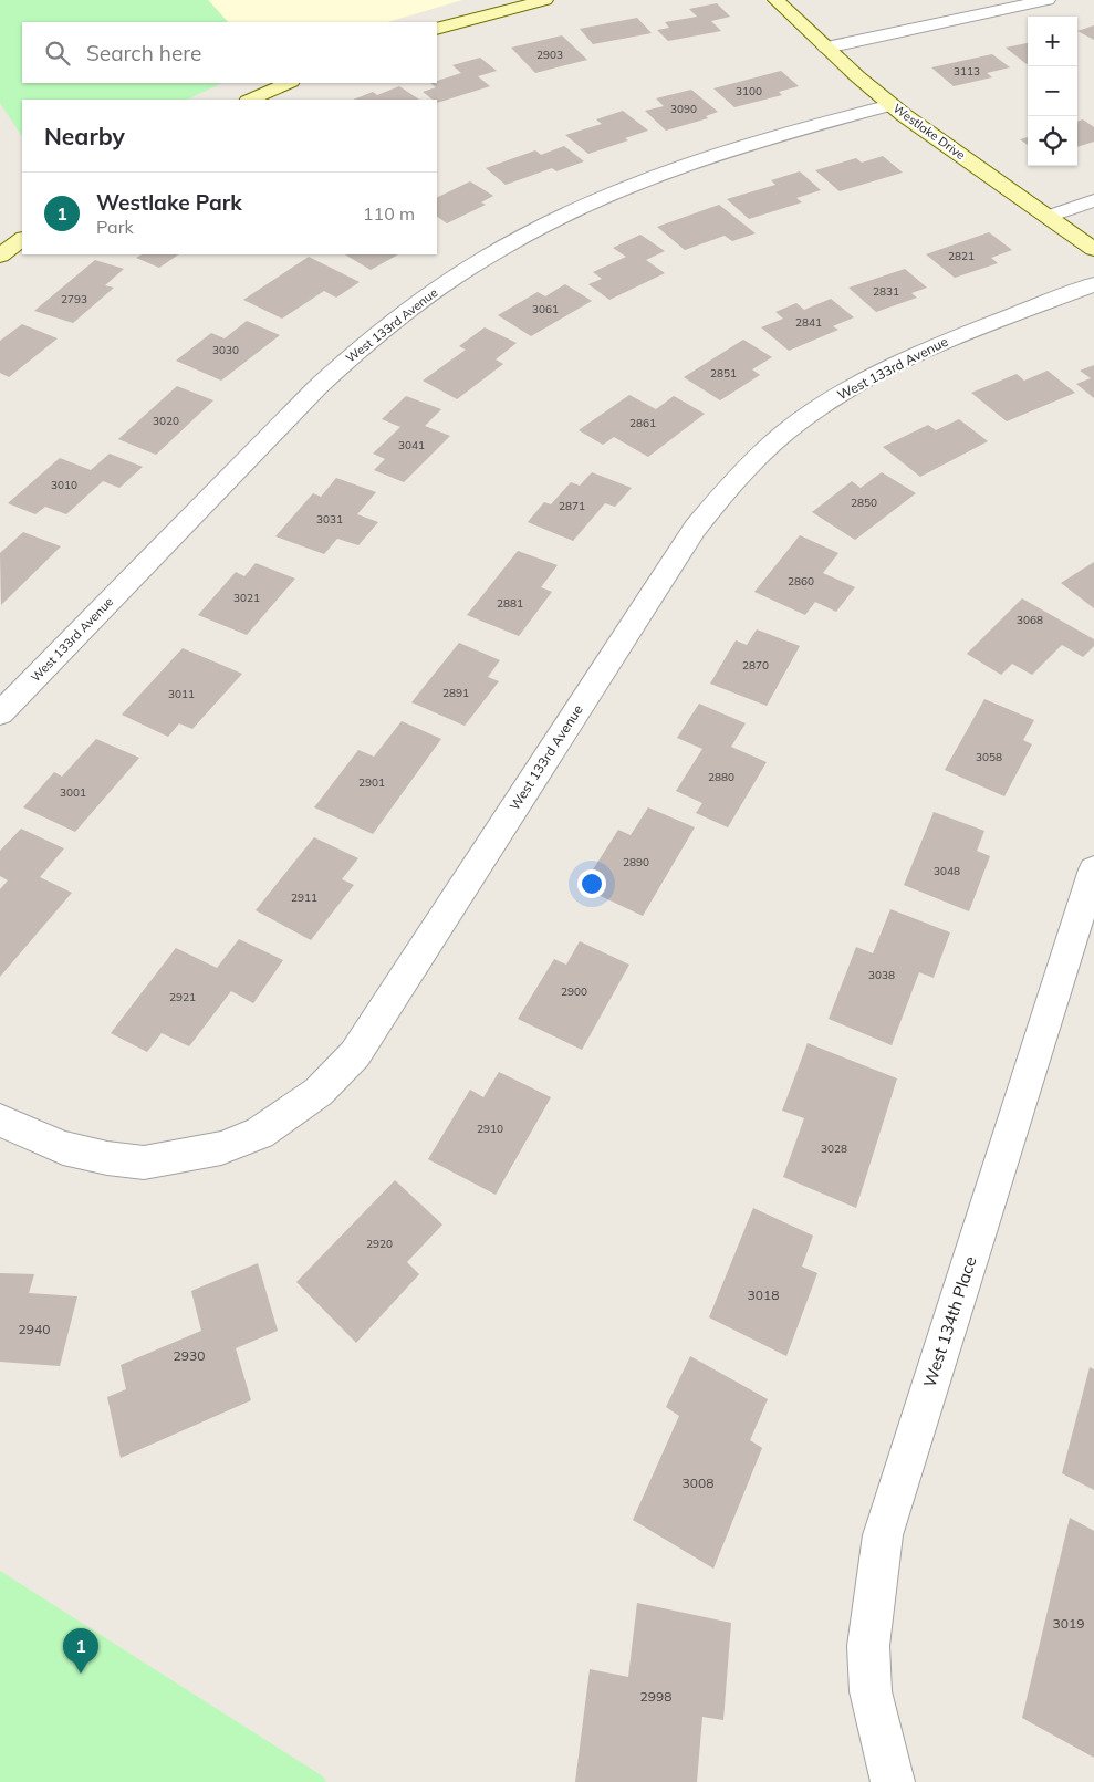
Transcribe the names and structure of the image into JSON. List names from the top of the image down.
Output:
{
  "streets": {
    "street": ["Westlake Drive", "West 133rd Avenue", "West 134th Place"]
  },
  "crossings": [
    ["Westlake Drive", "West 133rd Avenue"]
  ],
  "house_numbers": [
    "2903",
    "3113",
    "3100",
    "3090",
    "2821",
    "2831",
    "2793",
    "3061",
    "2841",
    "3030",
    "2851",
    "3020",
    "2861",
    "3041",
    "3010",
    "2850",
    "2871",
    "3031",
    "2860",
    "3021",
    "2881",
    "3068",
    "2870",
    "2891",
    "3011",
    "3058",
    "2880",
    "2901",
    "3001",
    "2890",
    "3048",
    "2911",
    "3038",
    "2900",
    "2921",
    "2910",
    "3028",
    "2920",
    "3018",
    "2940",
    "2930",
    "3008",
    "3019",
    "2998"
  ],
  "page": {
    "map_buttons": ["+", "−"],
    "search": "Search here",
    "heading": "Nearby",
    "list": [
      {
        "mark": "1",
        "name": "Westlake Park",
        "note": "Park",
        "value": "110 m"
      }
    ],
    "pins": "1"
  }
}
